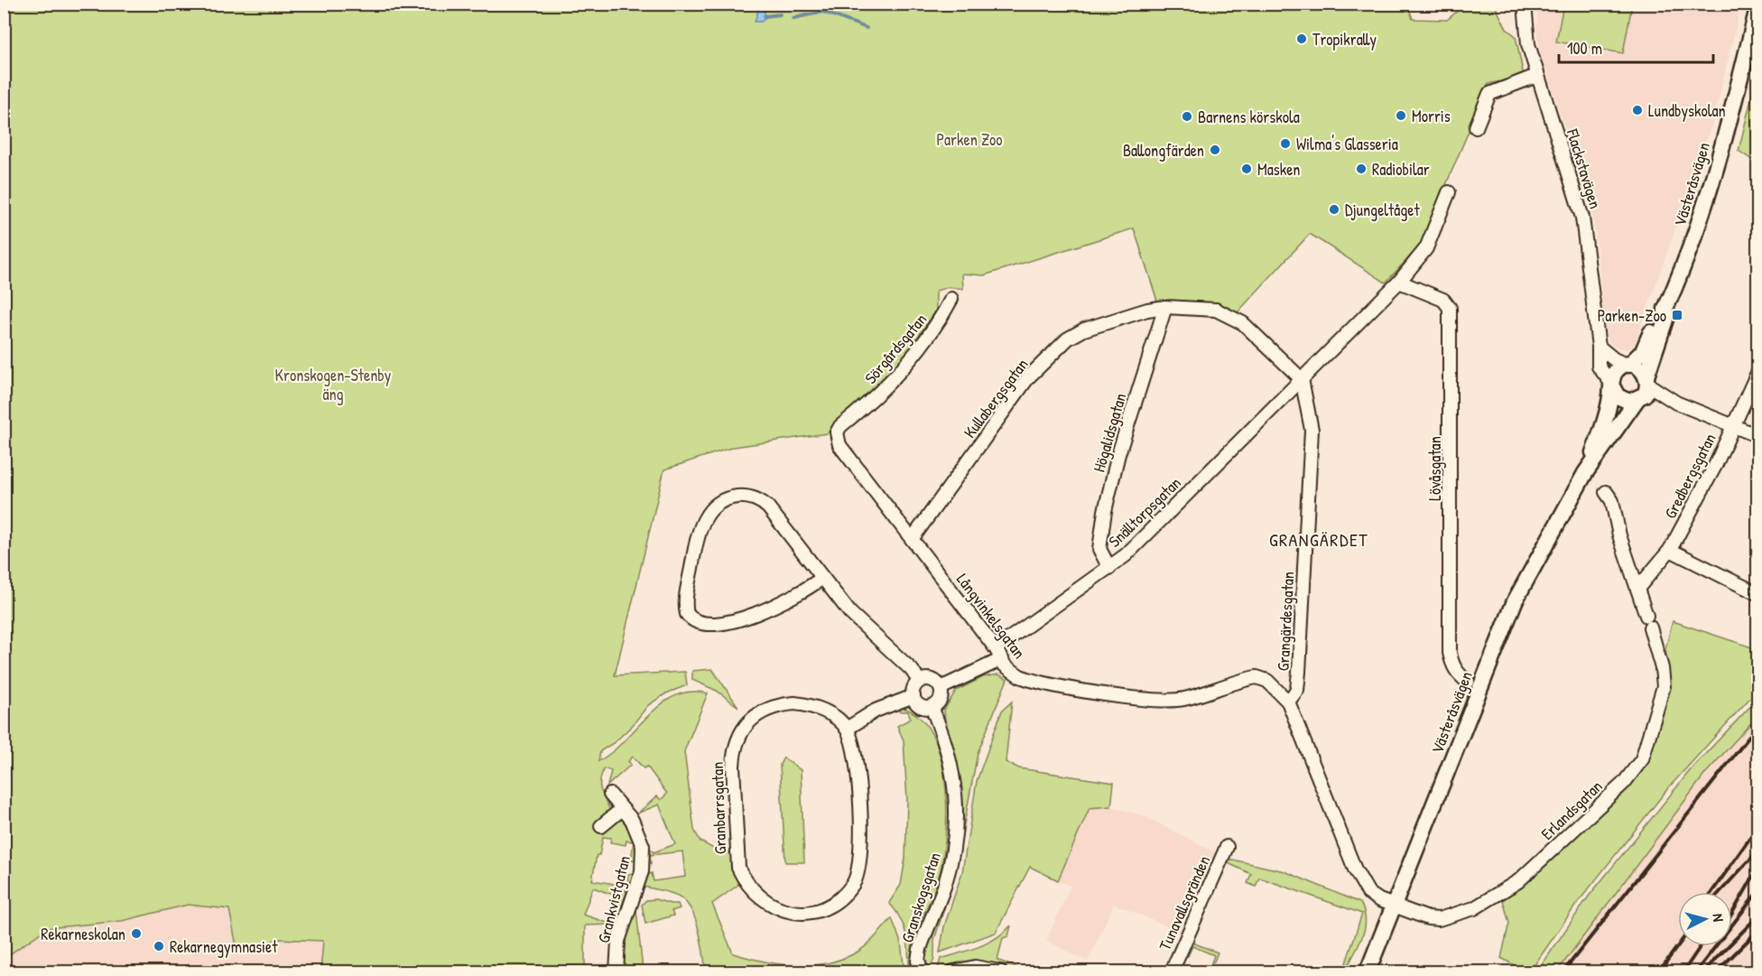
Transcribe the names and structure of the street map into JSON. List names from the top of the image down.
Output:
{
  "streets": {
    "street": [
      "Flackstavägen",
      "Västeråsvägen",
      "Sörgårdsgatan",
      "Kullabergsgatan",
      "Högalidsgatan",
      "Lövåsgatan",
      "Gredbergsgatan",
      "Snälltorpsgatan",
      "Långvinkelsgatan",
      "Grangärdesgatan",
      "Granbarrsgatan",
      "Erlandsgatan",
      "Granskogsgatan",
      "Grankvistgatan",
      "Tunavallsgränden"
    ]
  },
  "crossings": [
    ["Flackstavägen", "Västeråsvägen"],
    ["Västeråsvägen", "Långvinkelsgatan"],
    ["Västeråsvägen", "Erlandsgatan"],
    ["Sörgårdsgatan", "Långvinkelsgatan"],
    ["Kullabergsgatan", "Högalidsgatan"],
    ["Kullabergsgatan", "Långvinkelsgatan"],
    ["Högalidsgatan", "Snälltorpsgatan"],
    ["Lövåsgatan", "Snälltorpsgatan"],
    ["Gredbergsgatan", "Erlandsgatan"],
    ["Snälltorpsgatan", "Långvinkelsgatan"],
    ["Snälltorpsgatan", "Grangärdesgatan"],
    ["Snälltorpsgatan", "Granskogsgatan"],
    ["Långvinkelsgatan", "Grangärdesgatan"],
    ["Långvinkelsgatan", "Erlandsgatan"]
  ],
  "districts": ["GRANGÄRDET"],
  "parks": ["Parken Zoo", "Kronskogen-Stenby äng"],
  "places": {
    "other": [
      "Tropikrally",
      "Lundbyskolan",
      "Morris",
      "Barnens körskola",
      "Wilma's Glasseria",
      "Ballongfärden",
      "Masken",
      "Radiobilar",
      "Djungeltåget",
      "Rekarneskolan",
      "Rekarnegymnasiet"
    ],
    "transit": ["Parken-Zoo"]
  },
  "scale_bar": "100 m",
  "north": "right"
}
